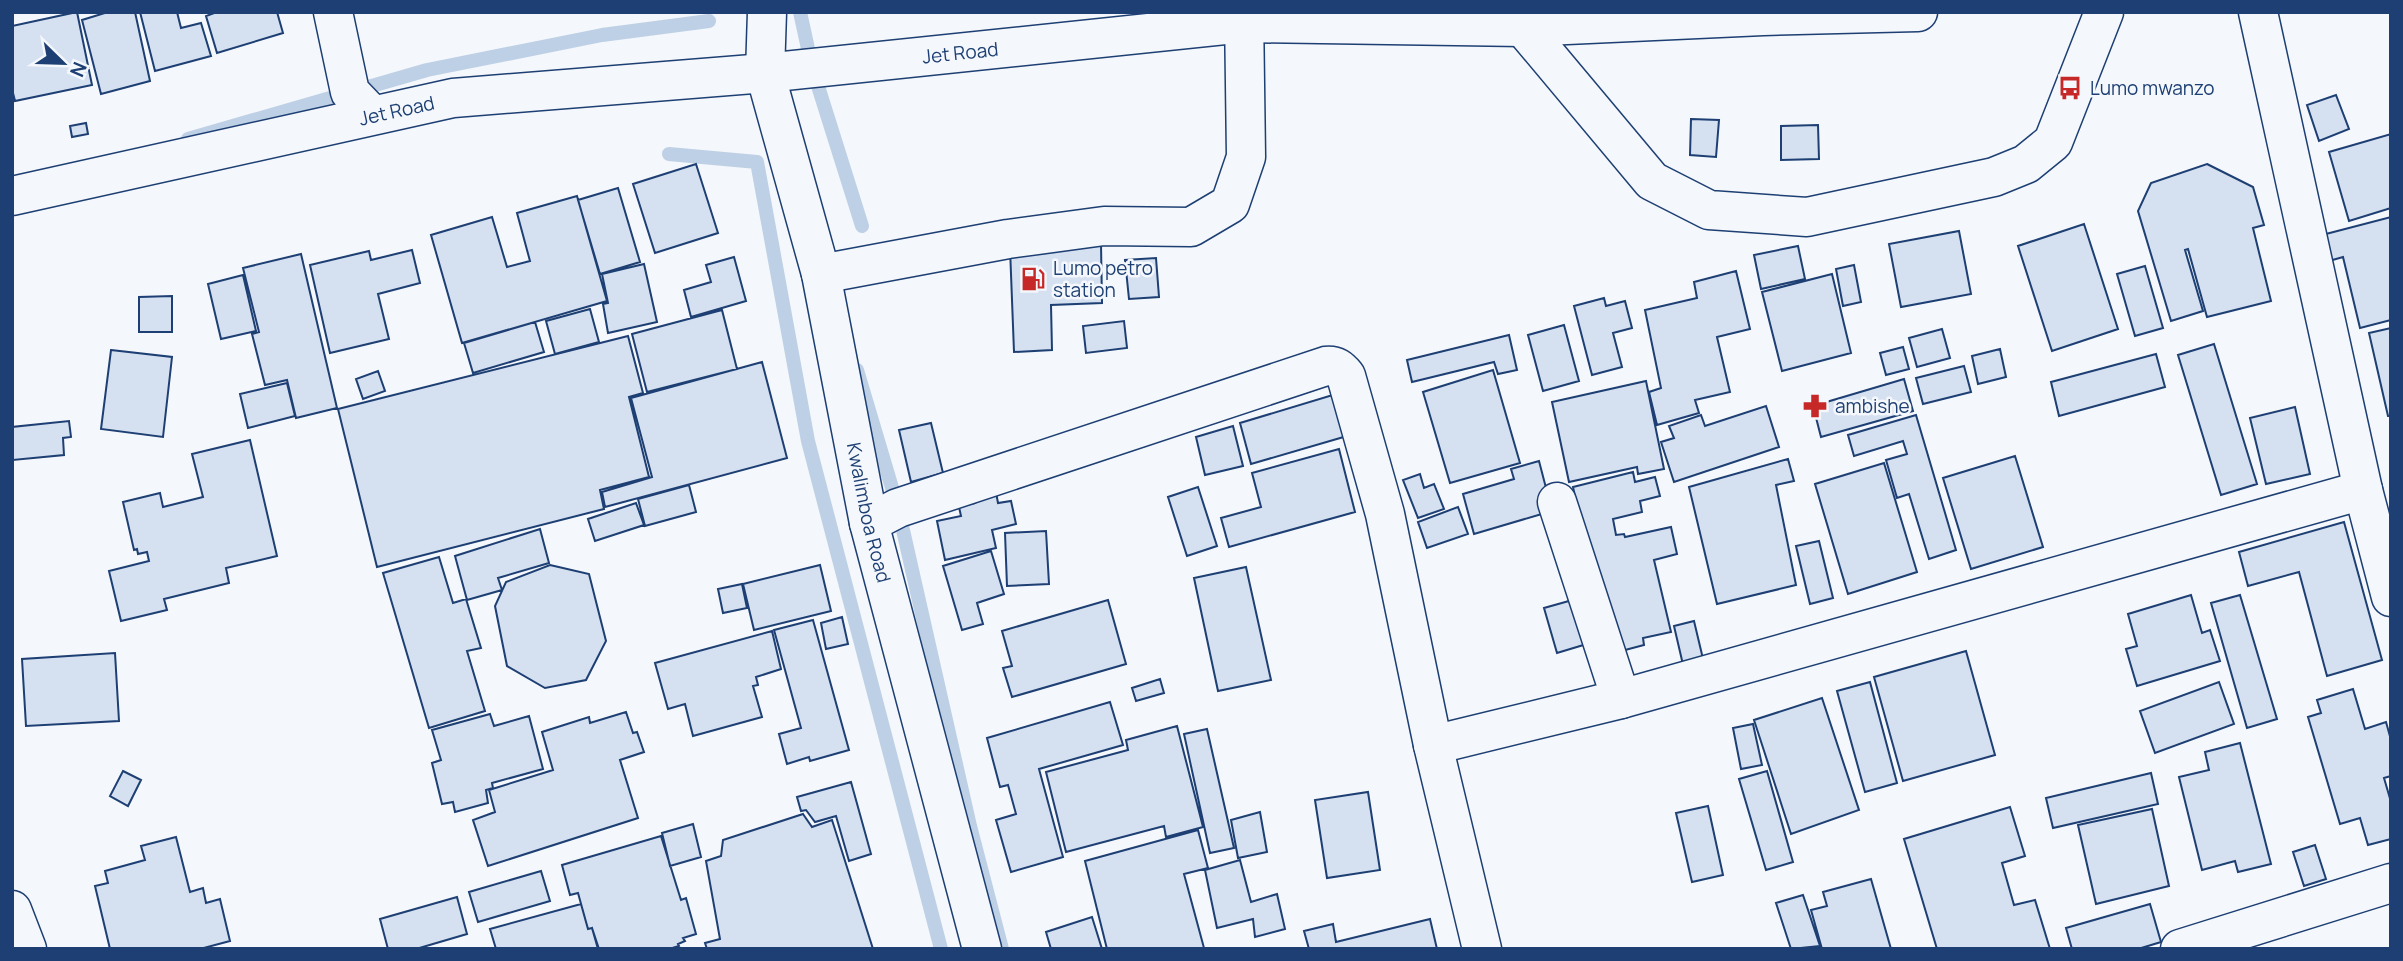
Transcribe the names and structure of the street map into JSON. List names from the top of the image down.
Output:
{
  "streets": {
    "street": ["Jet Road", "Kwalimboa Road"]
  },
  "crossings": [
    ["Jet Road", "Kwalimboa Road"]
  ],
  "places": {
    "bus stop": ["Lumo mwanzo"],
    "fuel station": ["Lumo petro station"],
    "pharmacy": ["ambishe"]
  },
  "north": "bottom right"
}
